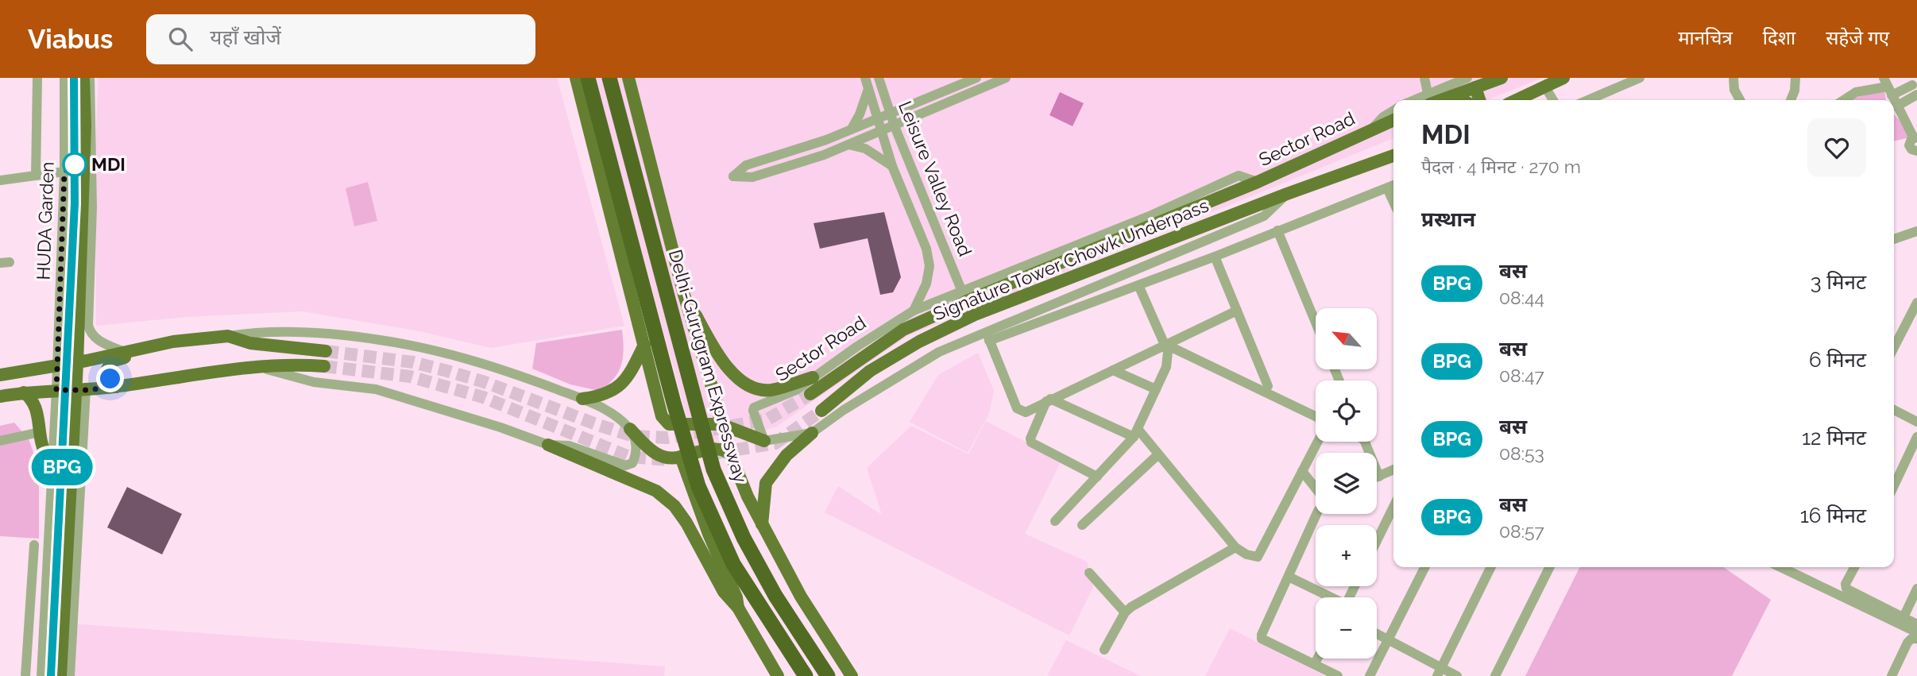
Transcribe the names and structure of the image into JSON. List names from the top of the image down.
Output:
{
  "streets": {
    "highway": ["Delhi-Gurugram Expressway"],
    "main road": ["Sector Road", "Signature Tower Chowk Underpass"],
    "street": ["Leisure Valley Road", "HUDA Garden"]
  },
  "crossings": [
    ["Sector Road", "Leisure Valley Road"],
    ["Sector Road", "Signature Tower Chowk Underpass"]
  ],
  "places": ["MDI"],
  "lines": ["bus line BPG"],
  "north": "top left",
  "page": {
    "header": "Viabus",
    "search": "यहाँ खोजें",
    "nav": ["मानचित्र", "दिशा", "सहेजे गए"],
    "on_map": "BPG",
    "heading": [
      ["MDI", "पैदल · 4 मिनट · 270 m"],
      "प्रस्थान"
    ],
    "list": [
      {
        "mark": "BPG",
        "name": "बस",
        "note": "08:44",
        "value": "3 मिनट"
      },
      {
        "mark": "BPG",
        "name": "बस",
        "note": "08:47",
        "value": "6 मिनट"
      },
      {
        "mark": "BPG",
        "name": "बस",
        "note": "08:53",
        "value": "12 मिनट"
      },
      {
        "mark": "BPG",
        "name": "बस",
        "note": "08:57",
        "value": "16 मिनट"
      }
    ],
    "map_buttons": ["+", "−"]
  }
}
